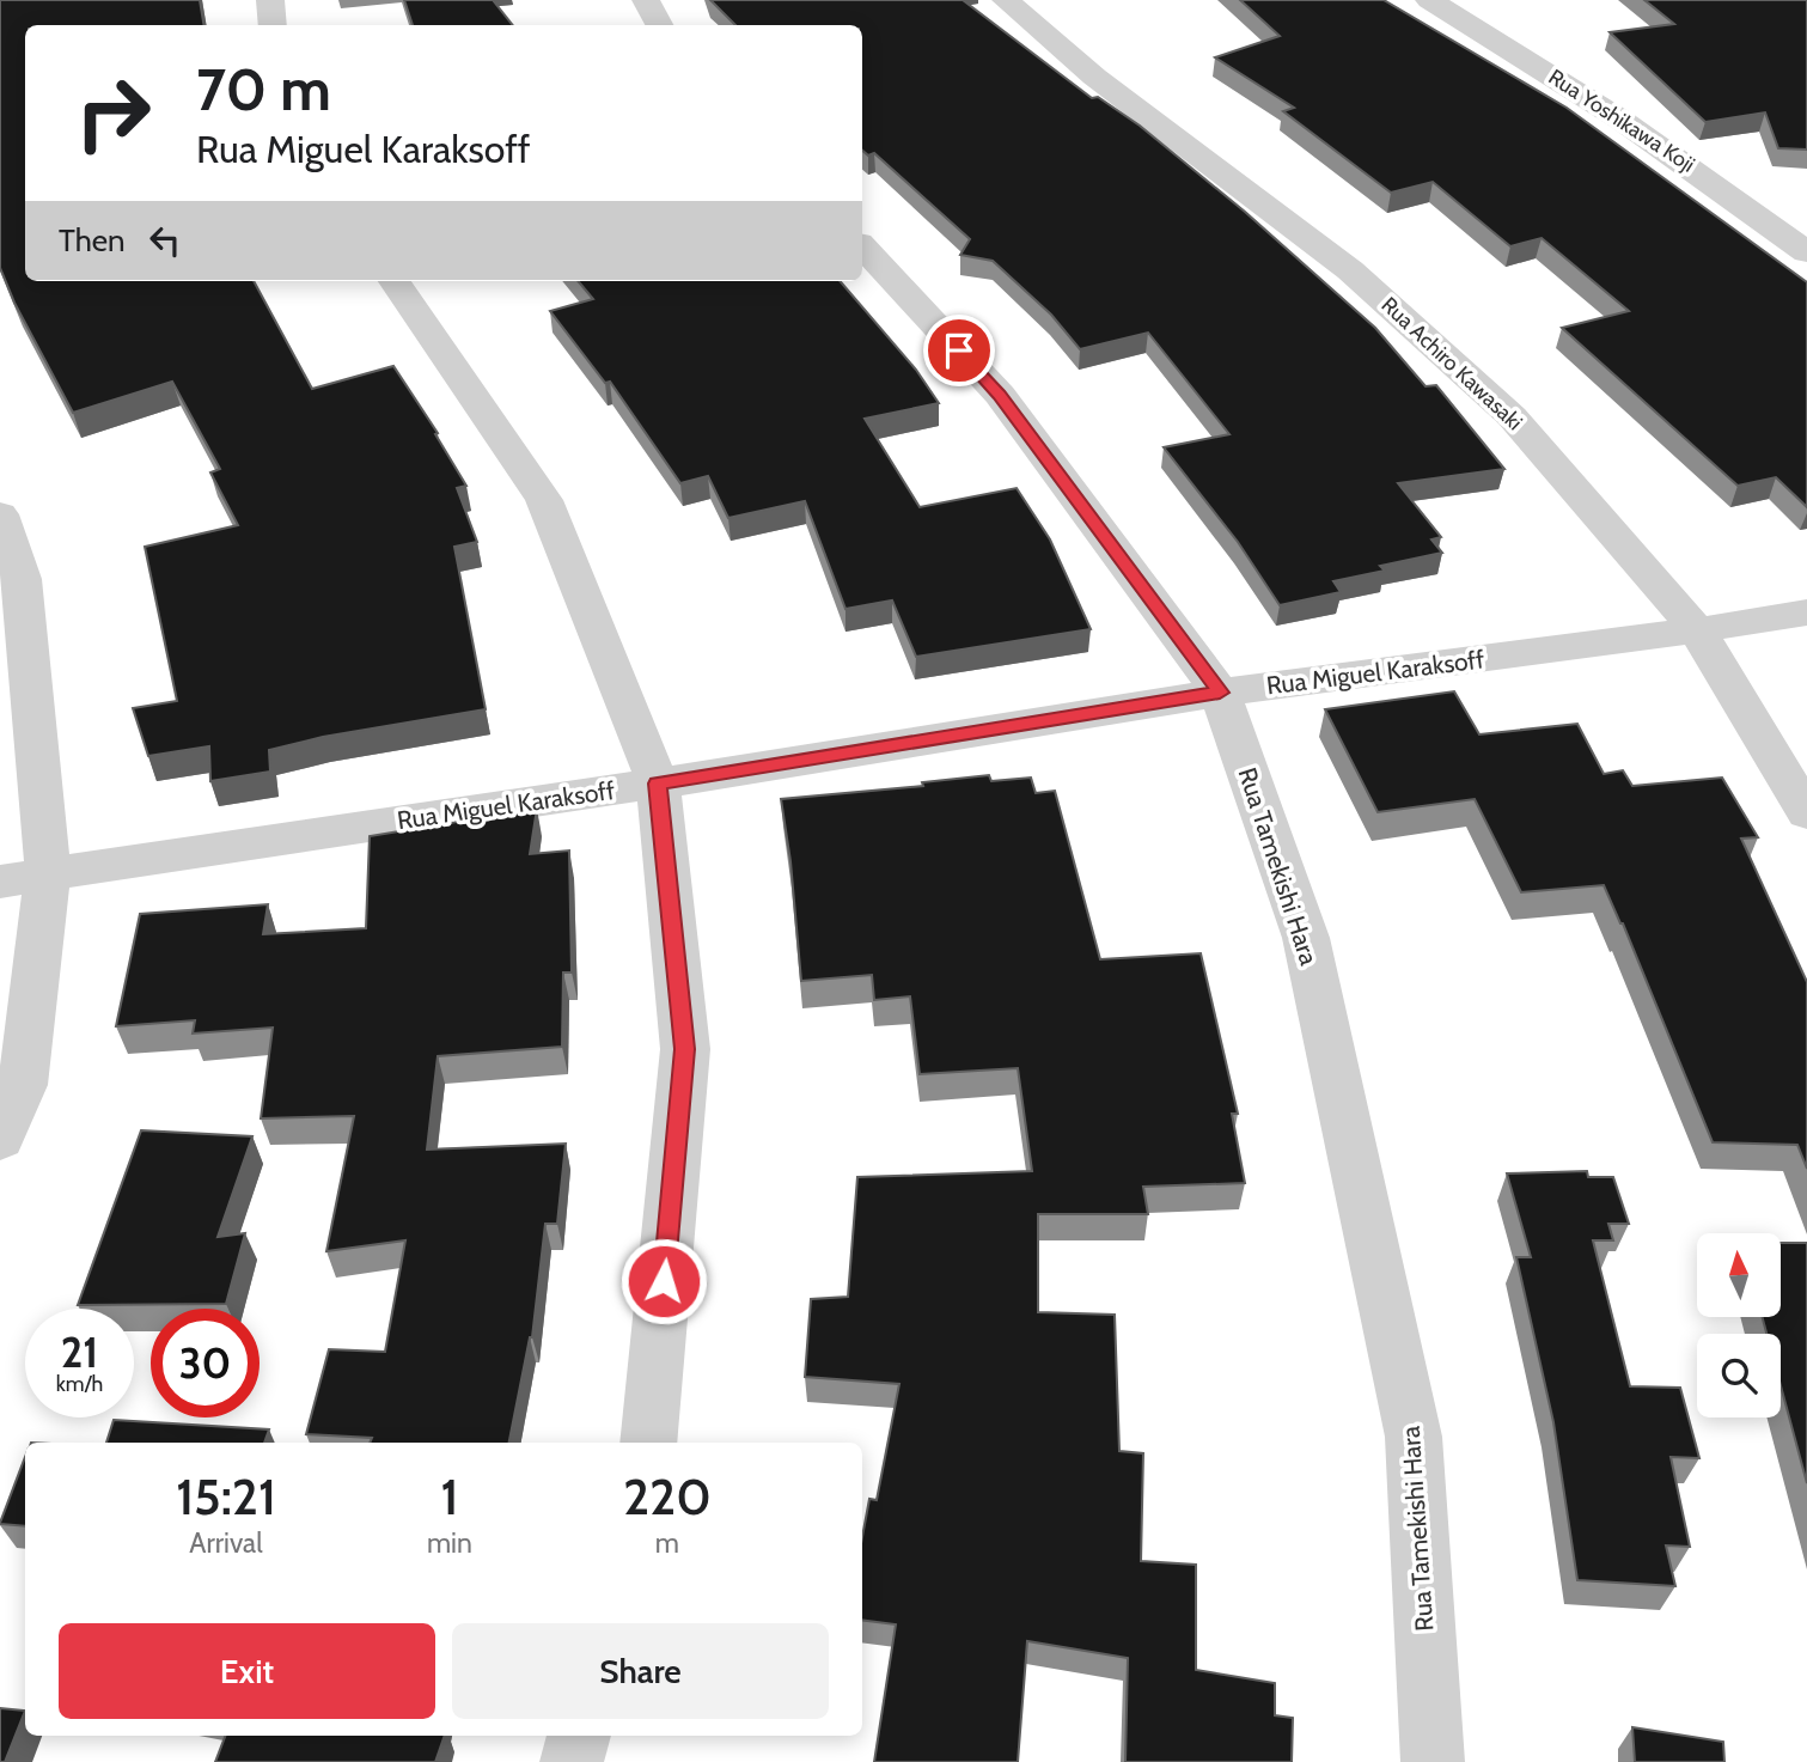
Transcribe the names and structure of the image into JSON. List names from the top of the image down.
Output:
{
  "streets": {
    "street": [
      "Rua Yoshikawa Koji",
      "Rua Achiro Kawasaki",
      "Rua Miguel Karaksoff",
      "Rua Tamekishi Hara"
    ]
  },
  "crossings": [
    ["Rua Achiro Kawasaki", "Rua Miguel Karaksoff"],
    ["Rua Miguel Karaksoff", "Rua Tamekishi Hara"]
  ],
  "north": "top",
  "page": {
    "turn": ["70 m", "Rua Miguel Karaksoff"],
    "then": "Then",
    "speed": "21 km/h",
    "limit": "30",
    "eta": [
      "15:21",
      "Arrival",
      "1",
      "min",
      "220",
      "m"
    ],
    "buttons": ["Exit", "Share"]
  }
}
